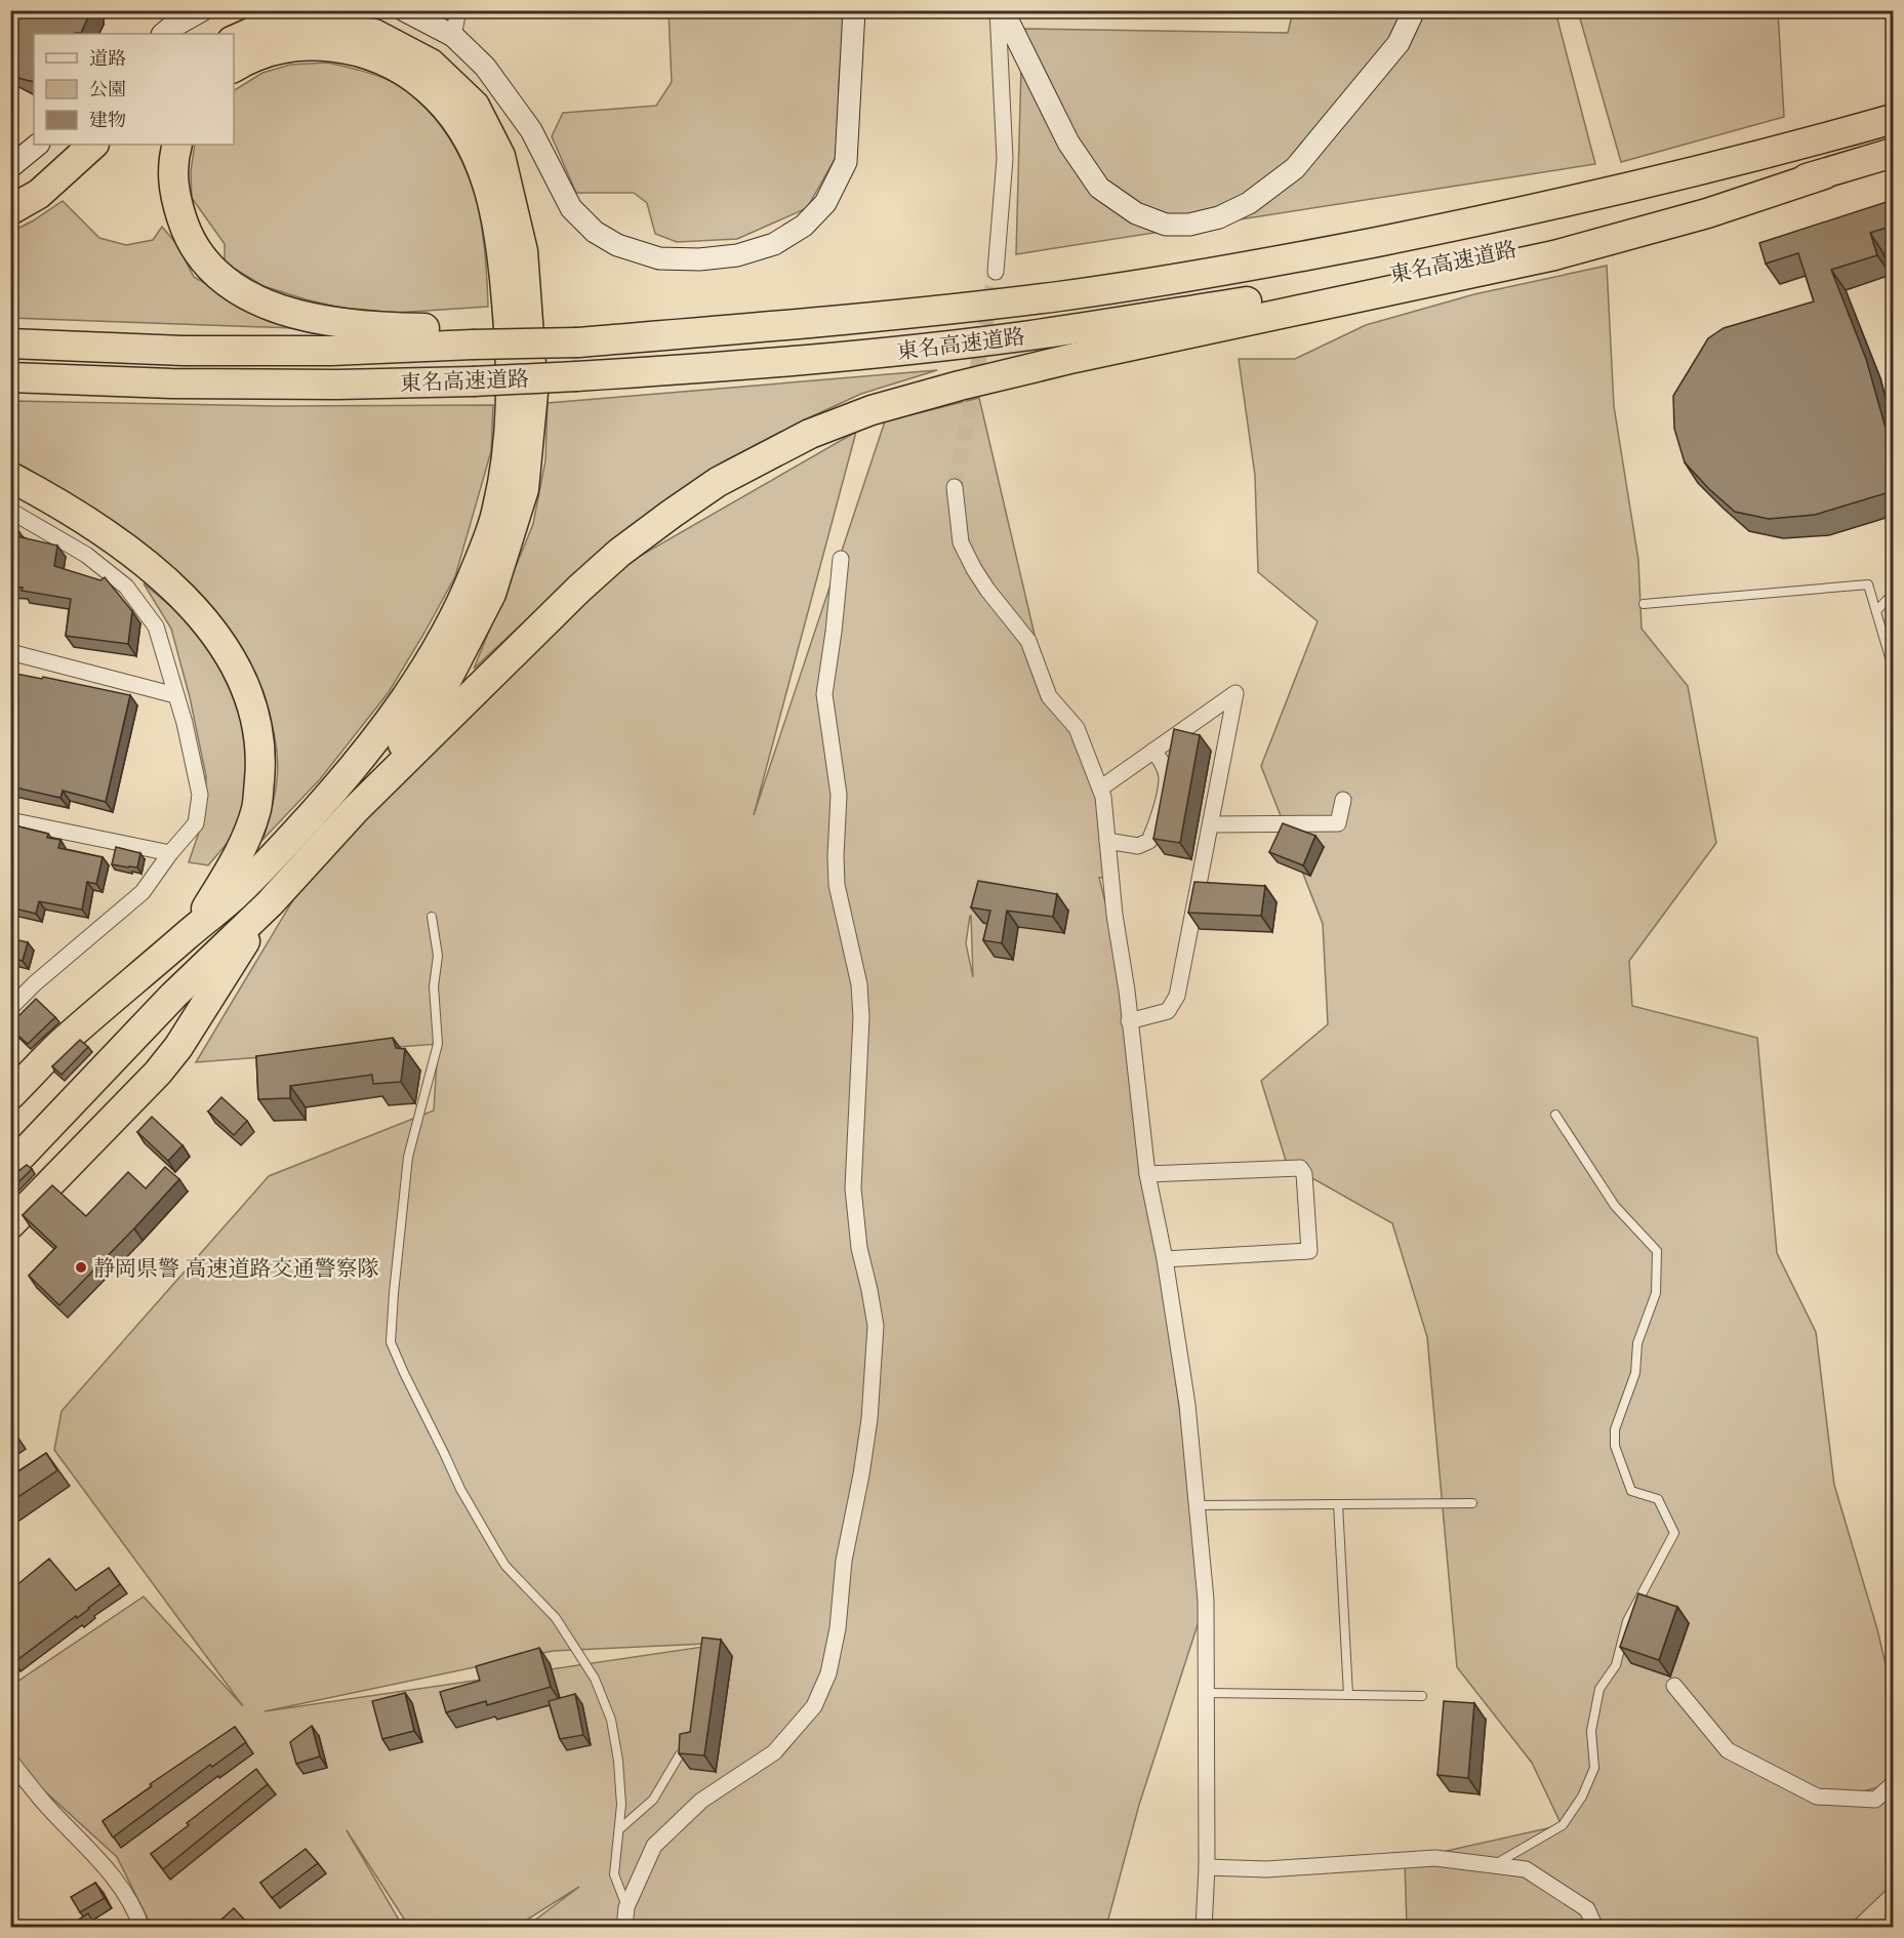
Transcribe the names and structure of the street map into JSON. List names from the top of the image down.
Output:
{
  "streets": {
    "highway": ["東名高速道路"]
  },
  "places": ["静岡県警 高速道路交通警察隊"],
  "legend": ["道路", "公園", "建物"]
}
